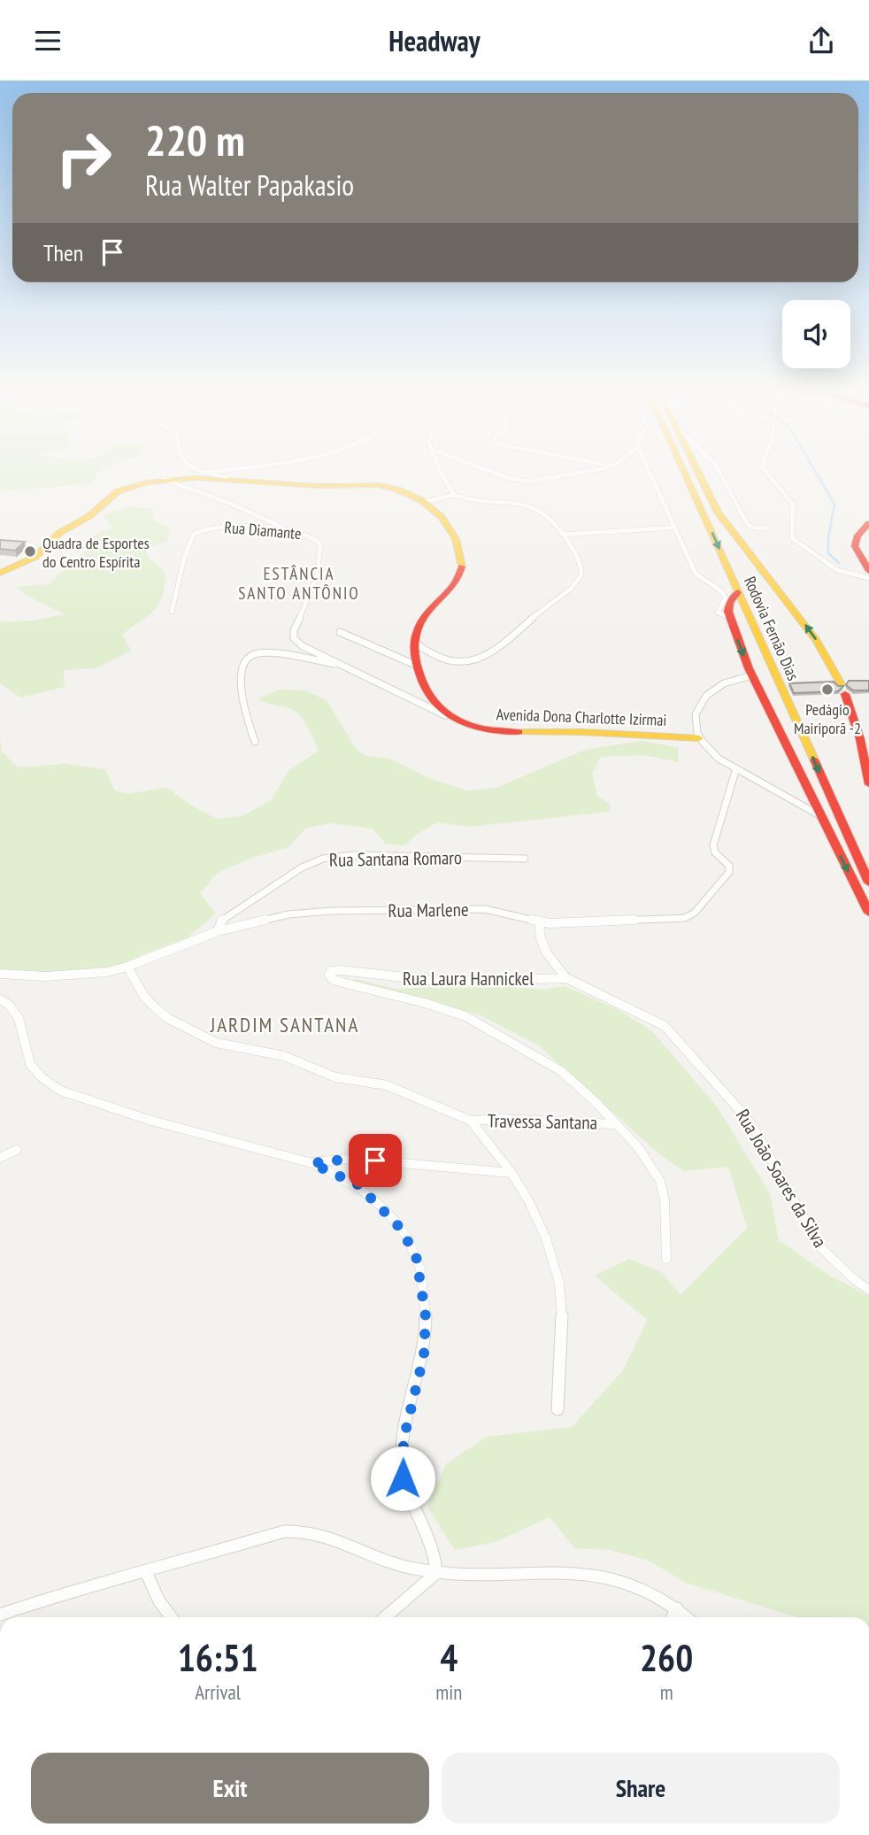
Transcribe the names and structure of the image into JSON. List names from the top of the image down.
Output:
{
  "streets": {
    "main road": ["Rodovia Fernão Dias", "Avenida Dona Charlotte Izirmai"],
    "street": [
      "Rua Diamante",
      "Rua Santana Romaro",
      "Rua Marlene",
      "Rua Laura Hannickel",
      "Travessa Santana",
      "Rua João Soares da Silva"
    ]
  },
  "crossings": [
    ["Rua Diamante", "Avenida Dona Charlotte Izirmai"],
    ["Rua Santana Romaro", "Rua Marlene"],
    ["Rua Marlene", "Rua João Soares da Silva"],
    ["Rua Laura Hannickel", "Travessa Santana"],
    ["Rua Laura Hannickel", "Rua João Soares da Silva"]
  ],
  "districts": ["ESTÂNCIA SANTO ANTÔNIO", "JARDIM SANTANA"],
  "places": ["Quadra de Esportes do Centro Espírita", "Pedágio Mairiporã -2"],
  "page": {
    "header": "Headway",
    "turn": ["220 m", "Rua Walter Papakasio"],
    "then": "Then",
    "eta": [
      "16:51",
      "Arrival",
      "4",
      "min",
      "260",
      "m"
    ],
    "buttons": ["Exit", "Share"]
  }
}
